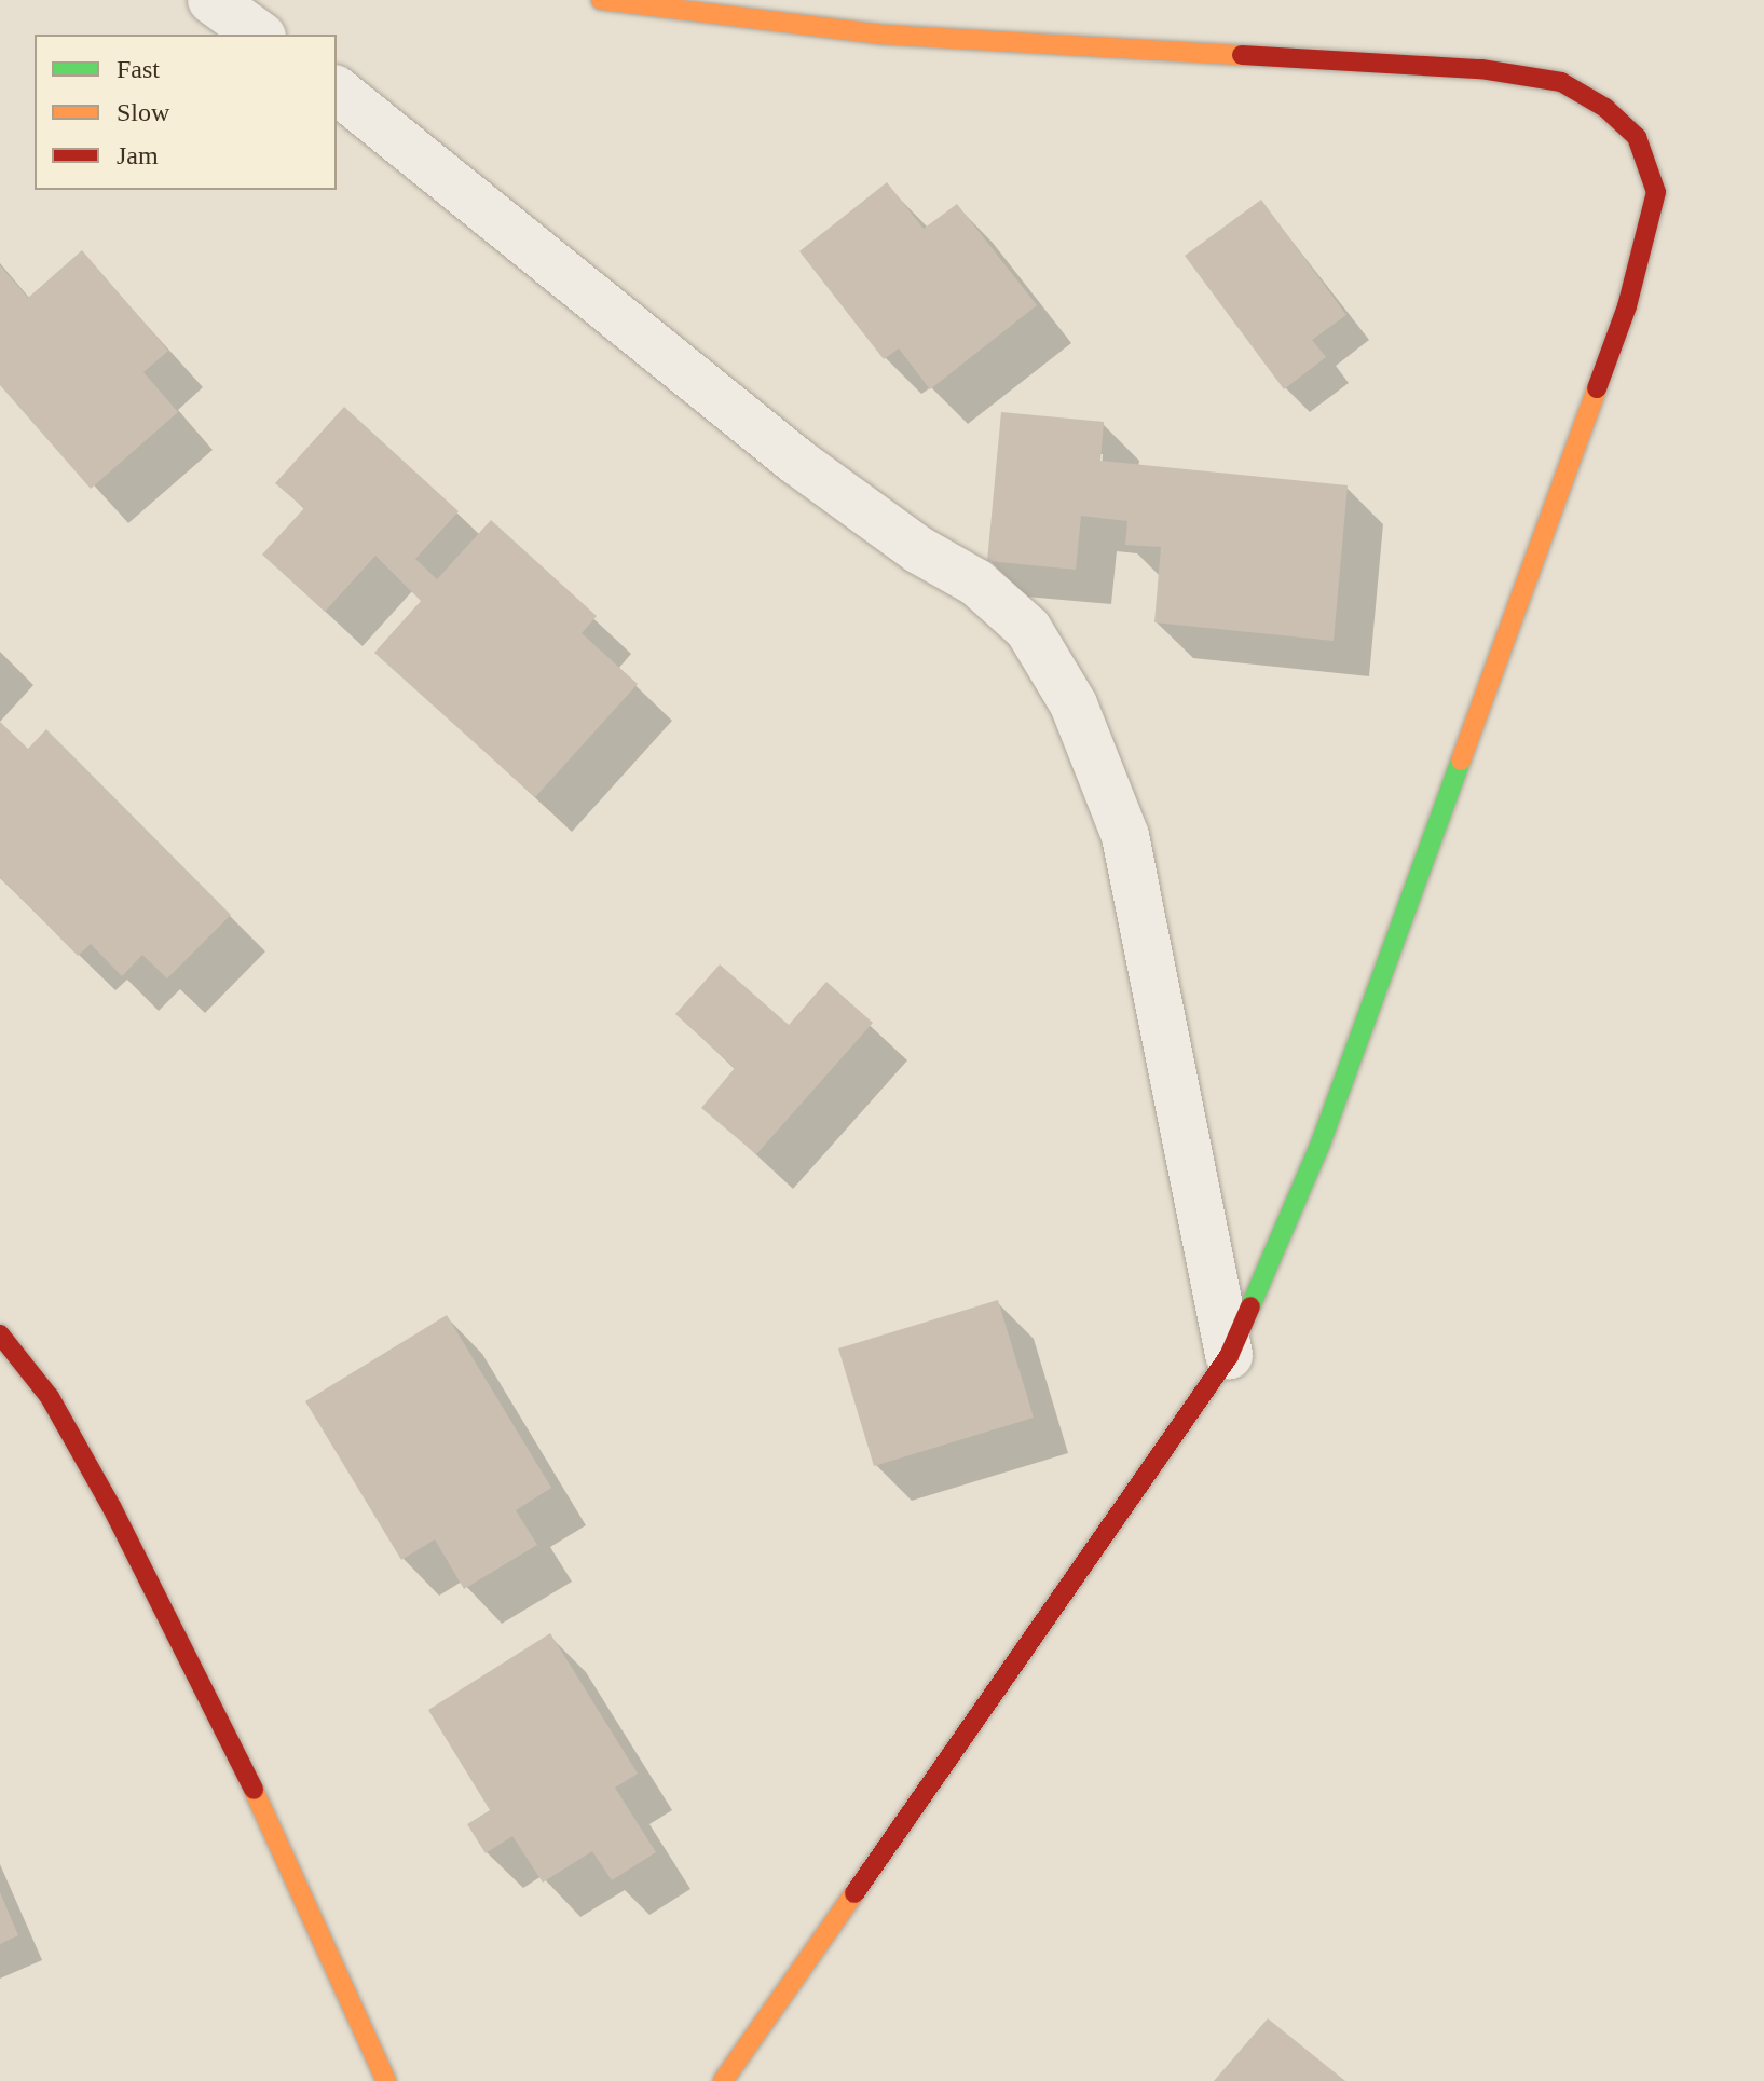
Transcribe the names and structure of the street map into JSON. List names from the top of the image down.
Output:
{
  "legend": ["Fast", "Slow", "Jam"]
}
